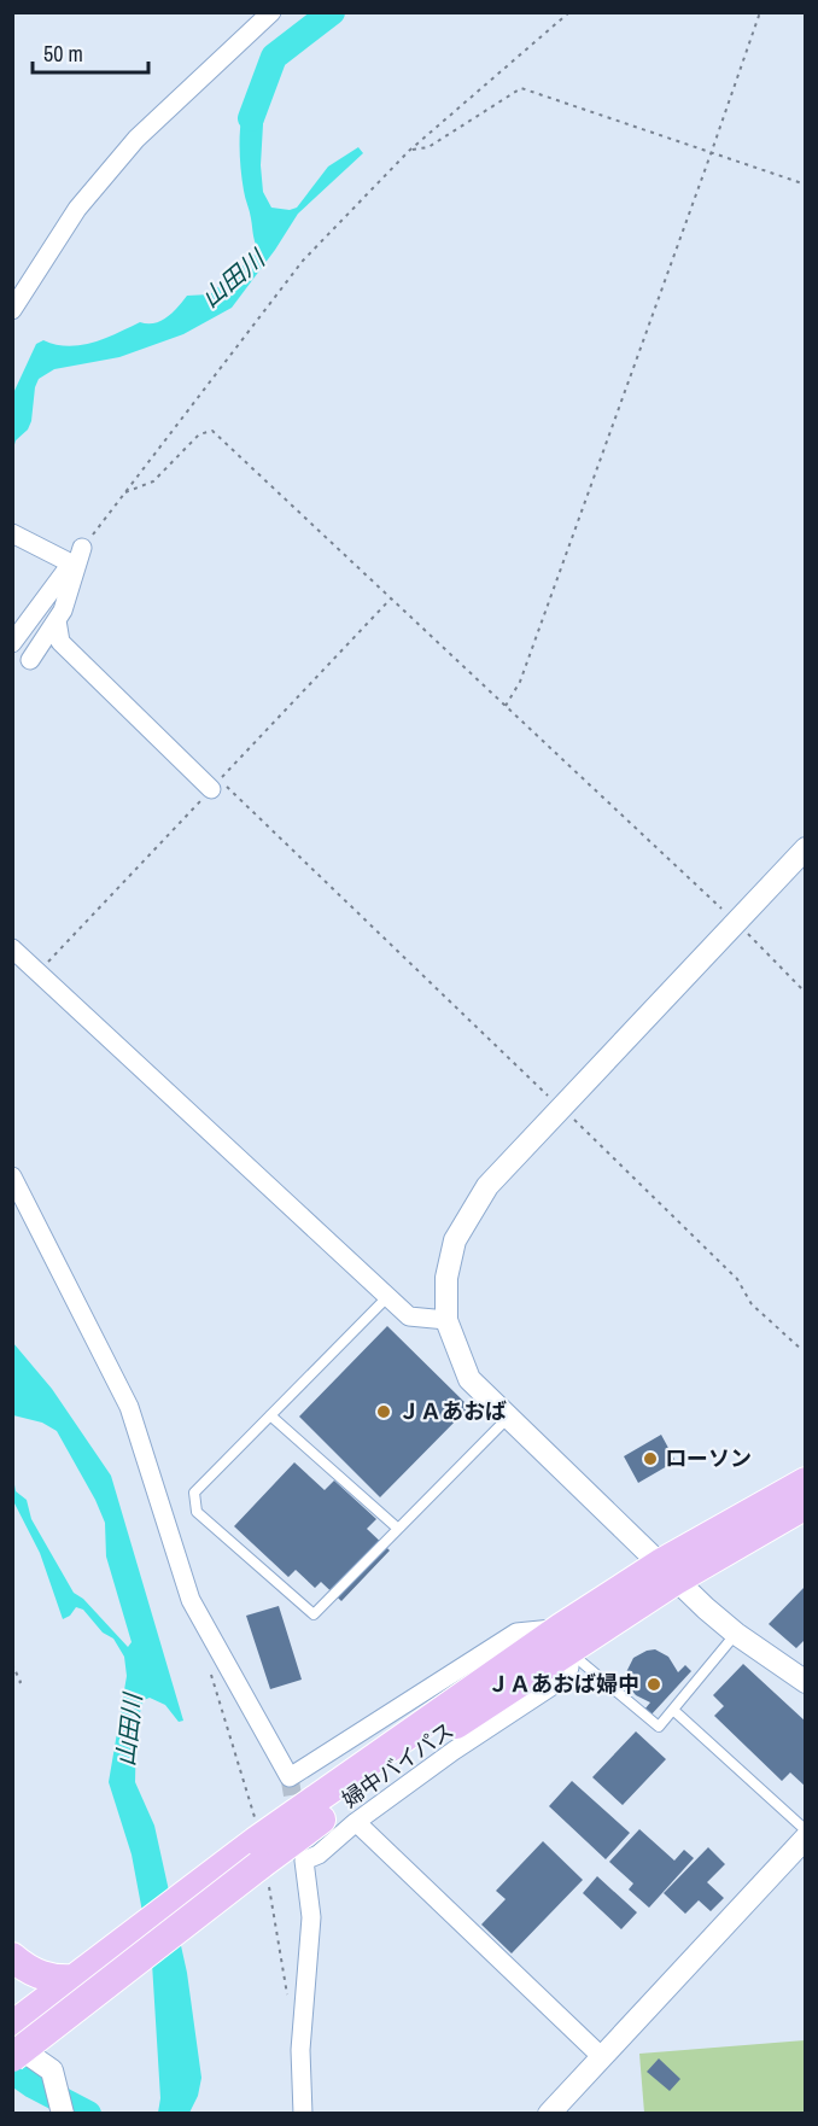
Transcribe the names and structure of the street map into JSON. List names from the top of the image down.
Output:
{
  "streets": {
    "highway": ["婦中バイパス"]
  },
  "water": ["山田川"],
  "places": ["ＪＡあおば", "ローソン", "ＪＡあおば婦中"],
  "scale_bar": "50 m"
}
